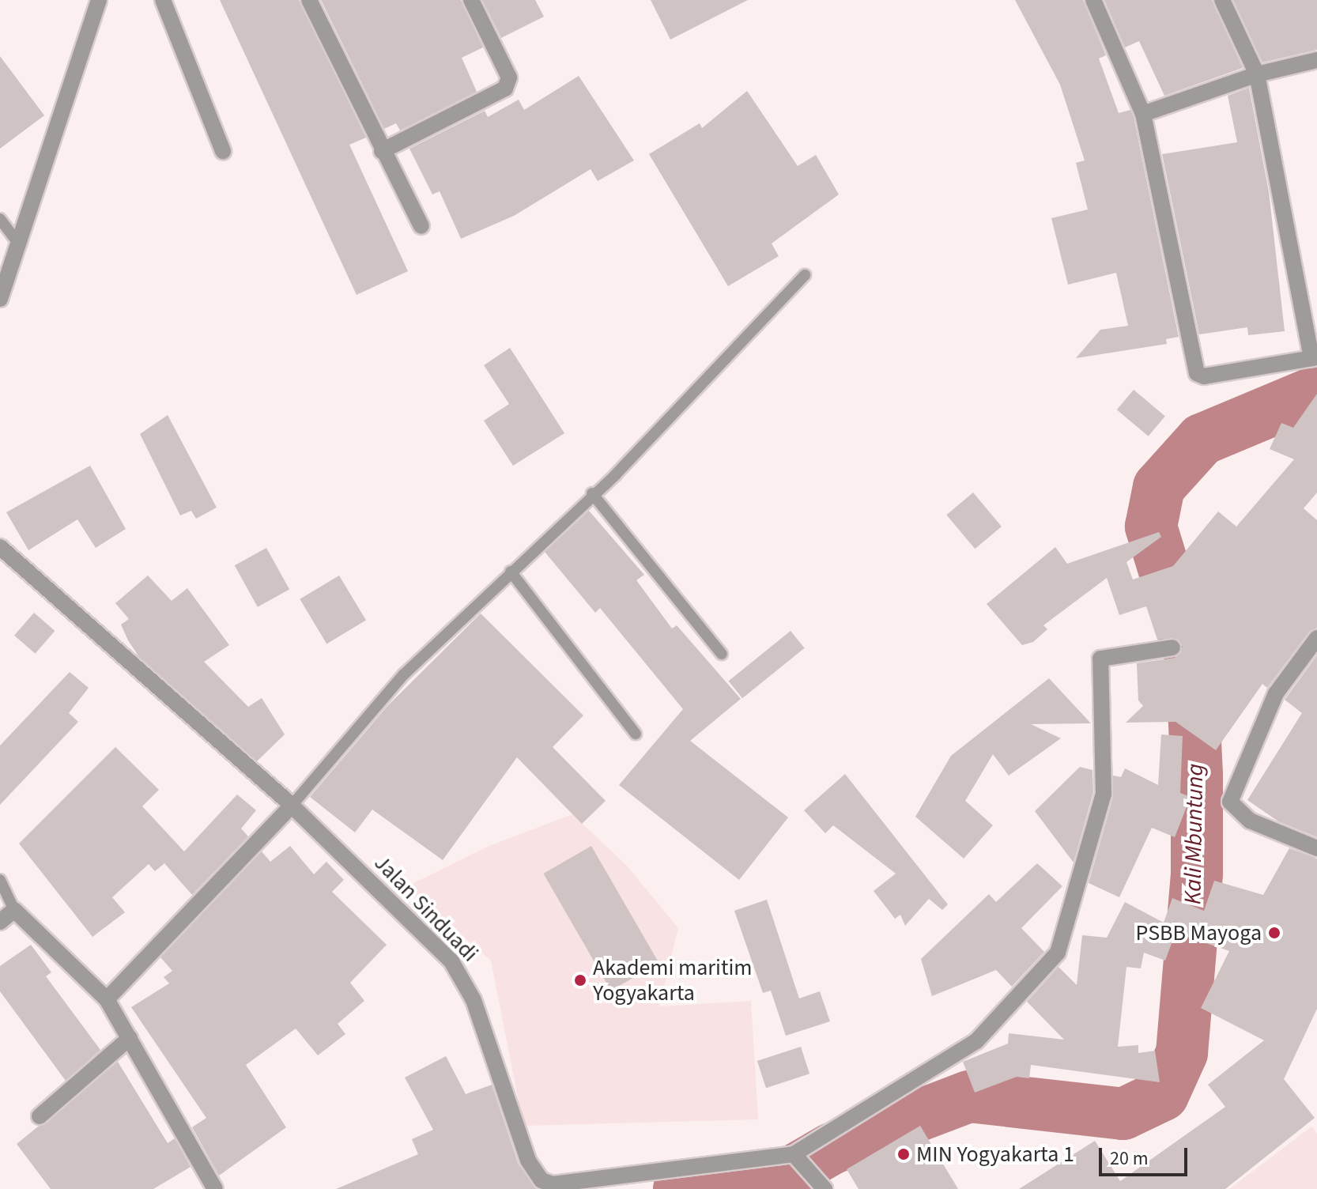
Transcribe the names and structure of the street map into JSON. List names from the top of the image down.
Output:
{
  "streets": {
    "street": ["Jalan Sinduadi"]
  },
  "water": ["Kali Mbuntung"],
  "places": ["PSBB Mayoga", "Akademi maritim Yogyakarta", "MIN Yogyakarta 1"],
  "scale_bar": "20 m"
}
